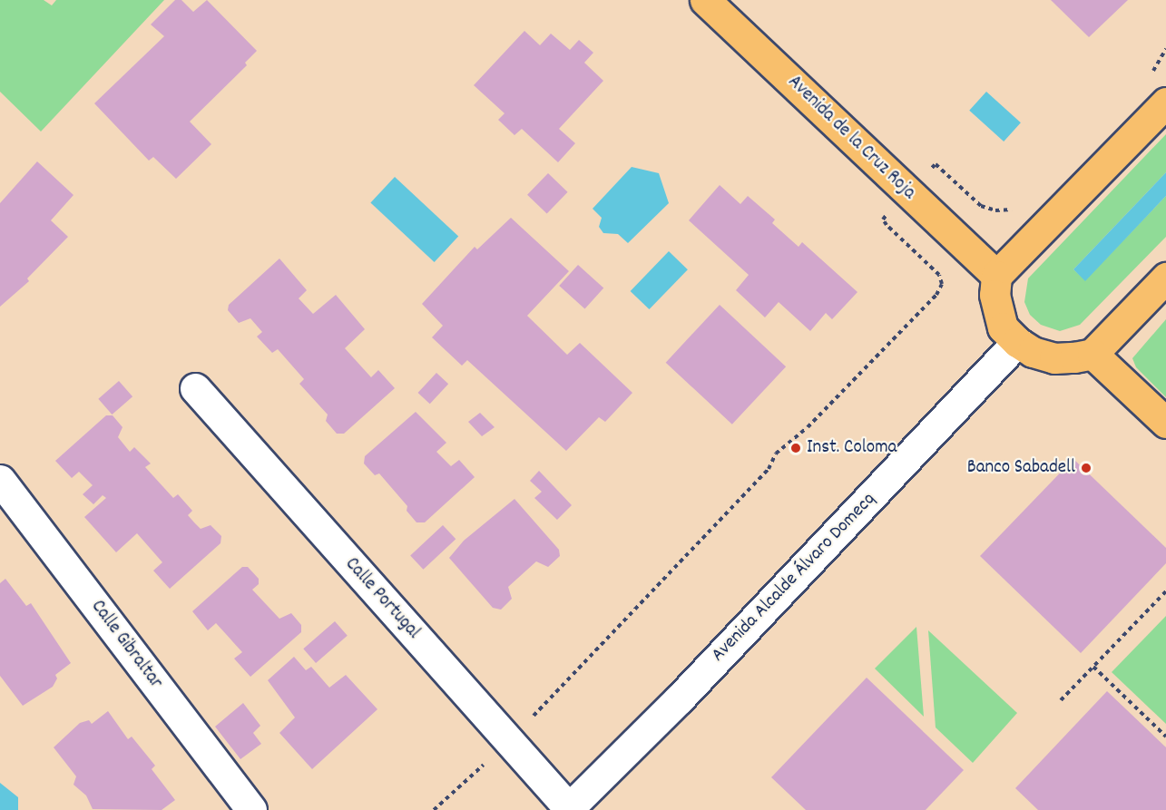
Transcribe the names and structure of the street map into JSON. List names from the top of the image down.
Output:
{
  "streets": {
    "main road": ["Avenida de la Cruz Roja"],
    "street": ["Avenida Alcalde Álvaro Domecq", "Calle Portugal", "Calle Gibraltar"]
  },
  "crossings": [
    ["Avenida Alcalde Álvaro Domecq", "Calle Portugal"]
  ],
  "places": ["Inst. Coloma", "Banco Sabadell"]
}
